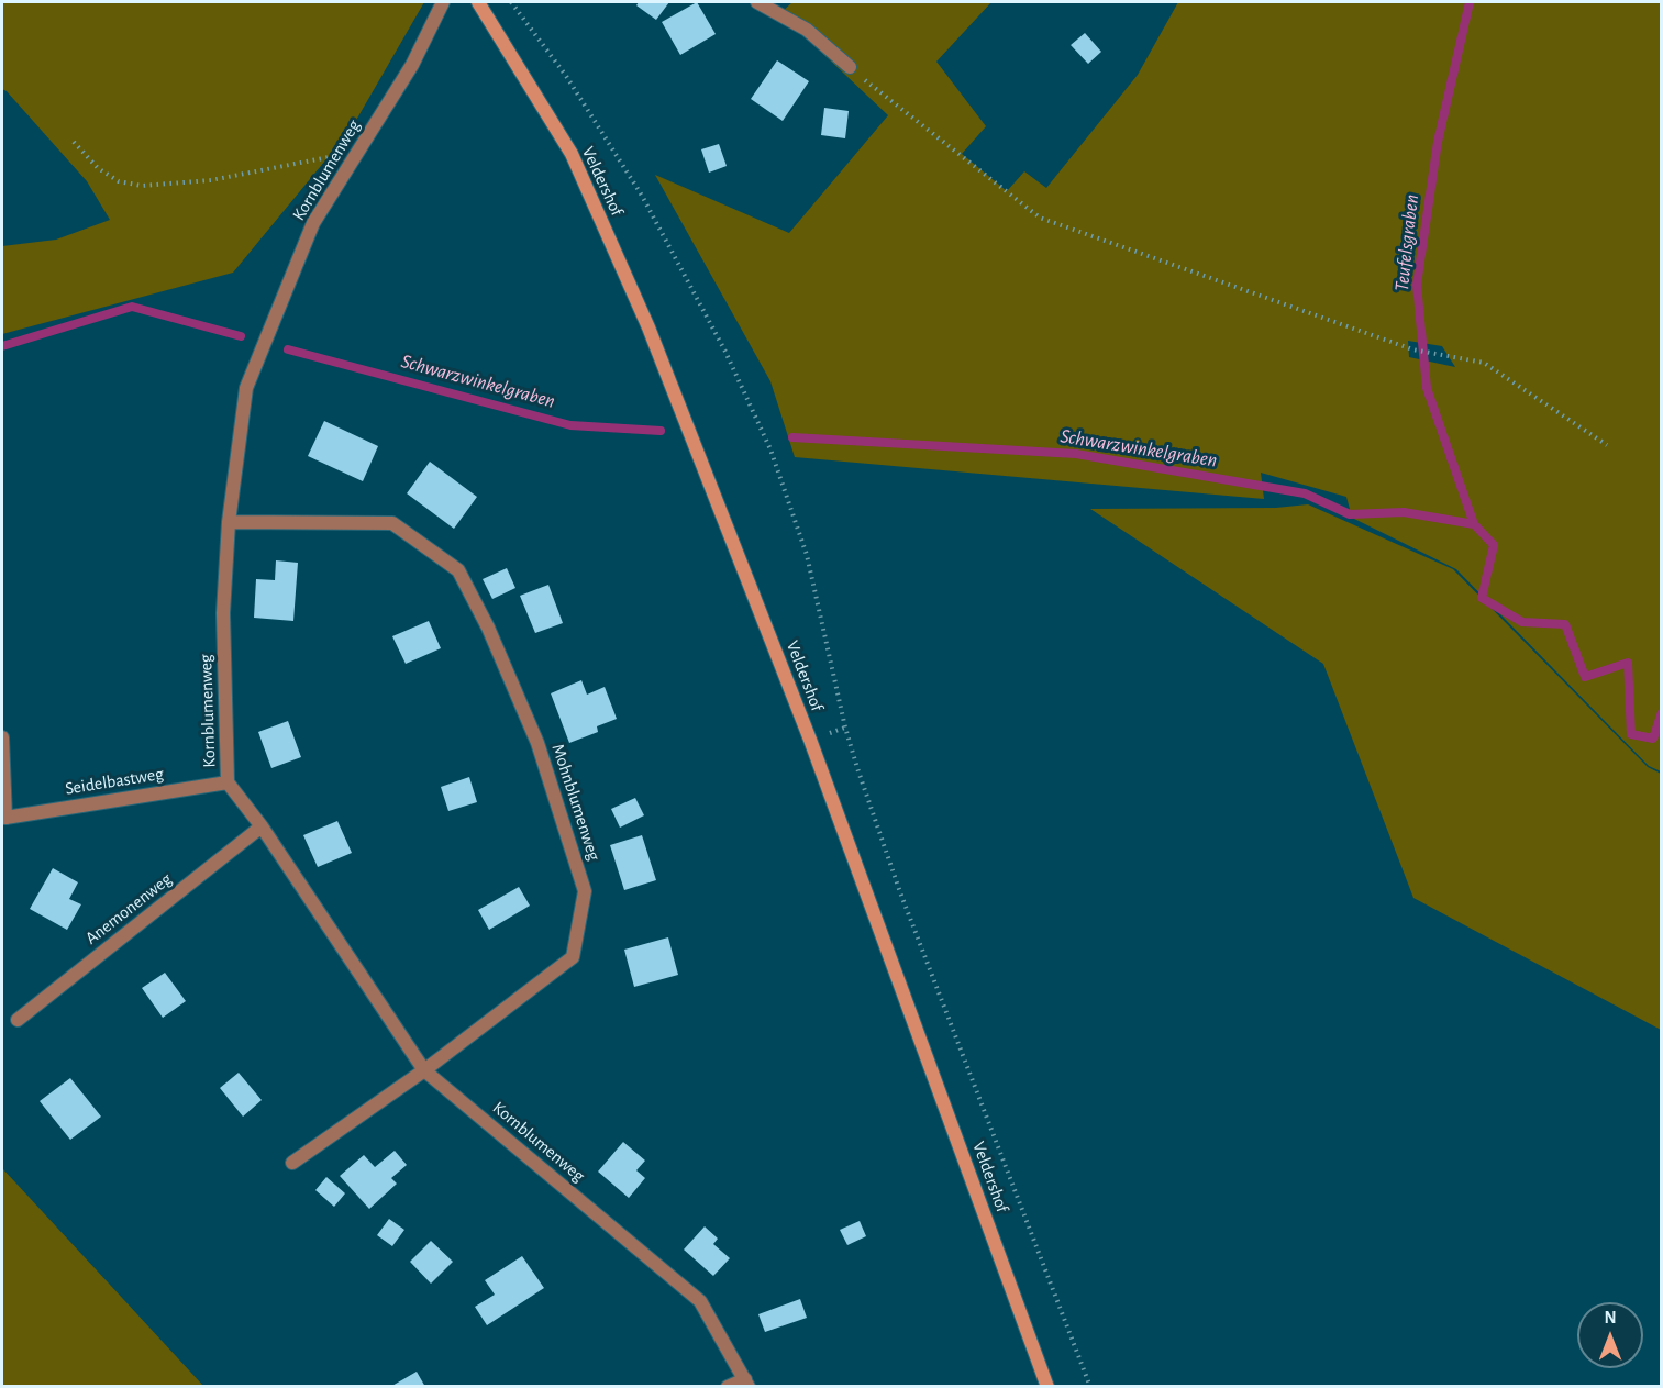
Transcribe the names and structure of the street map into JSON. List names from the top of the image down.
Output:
{
  "streets": {
    "main road": ["Veldershof"],
    "street": [
      "Kornblumenweg",
      "Seidelbastweg",
      "Mohnblumenweg",
      "Anemonenweg"
    ]
  },
  "crossings": [
    ["Kornblumenweg", "Seidelbastweg"],
    ["Kornblumenweg", "Mohnblumenweg"],
    ["Kornblumenweg", "Anemonenweg"]
  ],
  "water": ["Teufelsgraben", "Schwarzwinkelgraben"],
  "north": "top"
}
